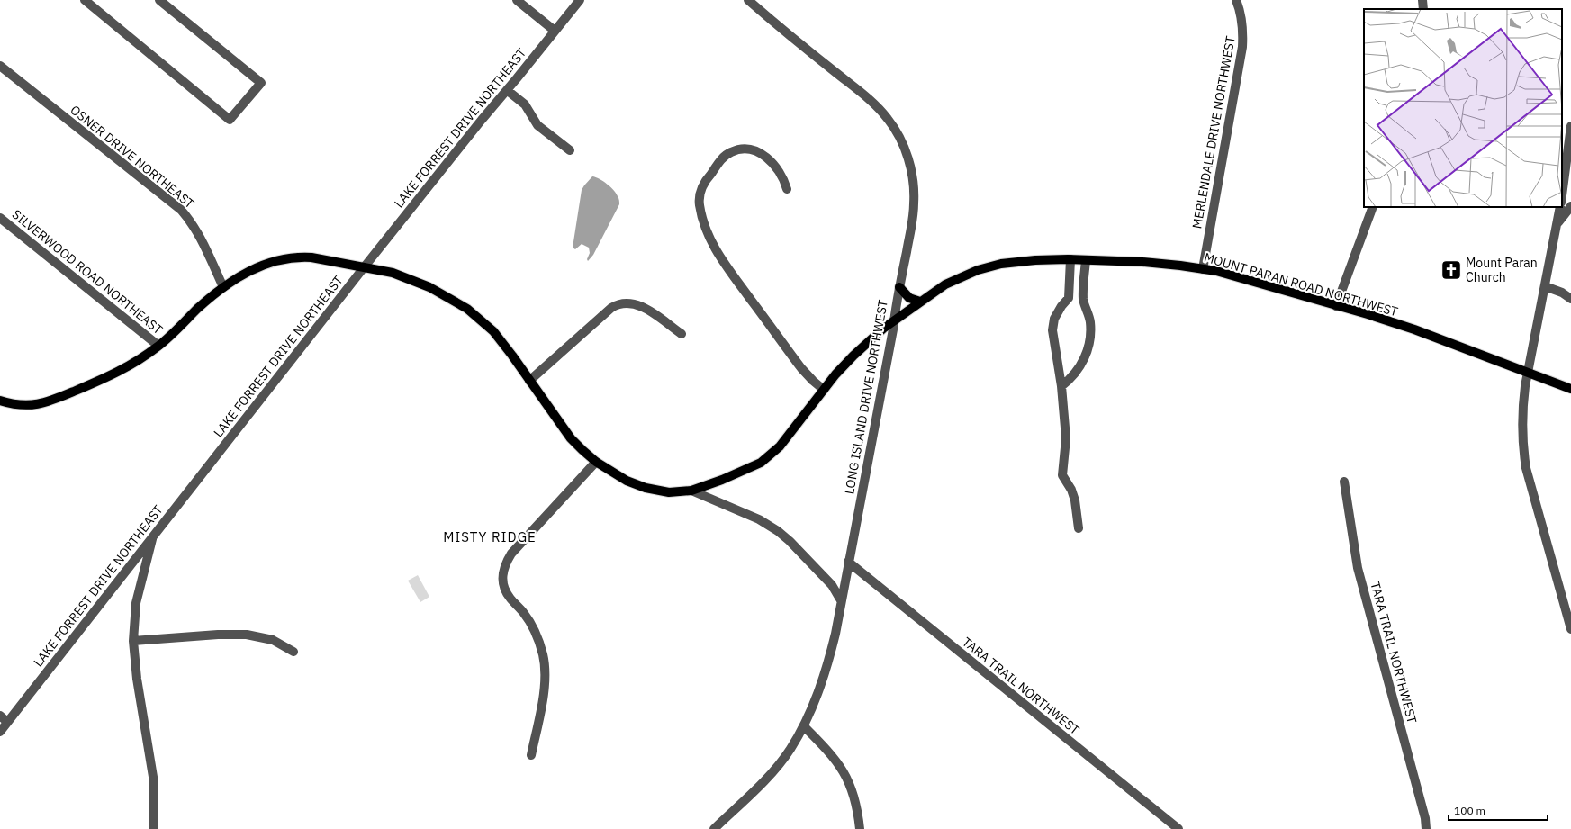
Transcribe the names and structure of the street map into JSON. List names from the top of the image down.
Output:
{
  "streets": {
    "main road": ["MOUNT PARAN ROAD NORTHWEST"],
    "street": [
      "LAKE FORREST DRIVE NORTHEAST",
      "MERLENDALE DRIVE NORTHWEST",
      "OSNER DRIVE NORTHEAST",
      "SILVERWOOD ROAD NORTHEAST",
      "LONG ISLAND DRIVE NORTHWEST",
      "TARA TRAIL NORTHWEST"
    ]
  },
  "crossings": [
    ["LAKE FORREST DRIVE NORTHEAST", "MOUNT PARAN ROAD NORTHWEST"],
    ["MERLENDALE DRIVE NORTHWEST", "MOUNT PARAN ROAD NORTHWEST"],
    ["OSNER DRIVE NORTHEAST", "MOUNT PARAN ROAD NORTHWEST"],
    ["SILVERWOOD ROAD NORTHEAST", "MOUNT PARAN ROAD NORTHWEST"],
    ["MOUNT PARAN ROAD NORTHWEST", "LONG ISLAND DRIVE NORTHWEST"],
    ["LONG ISLAND DRIVE NORTHWEST", "TARA TRAIL NORTHWEST"]
  ],
  "districts": ["MISTY RIDGE"],
  "places": {
    "church": ["Mount Paran Church"]
  },
  "scale_bar": "100 m"
}
